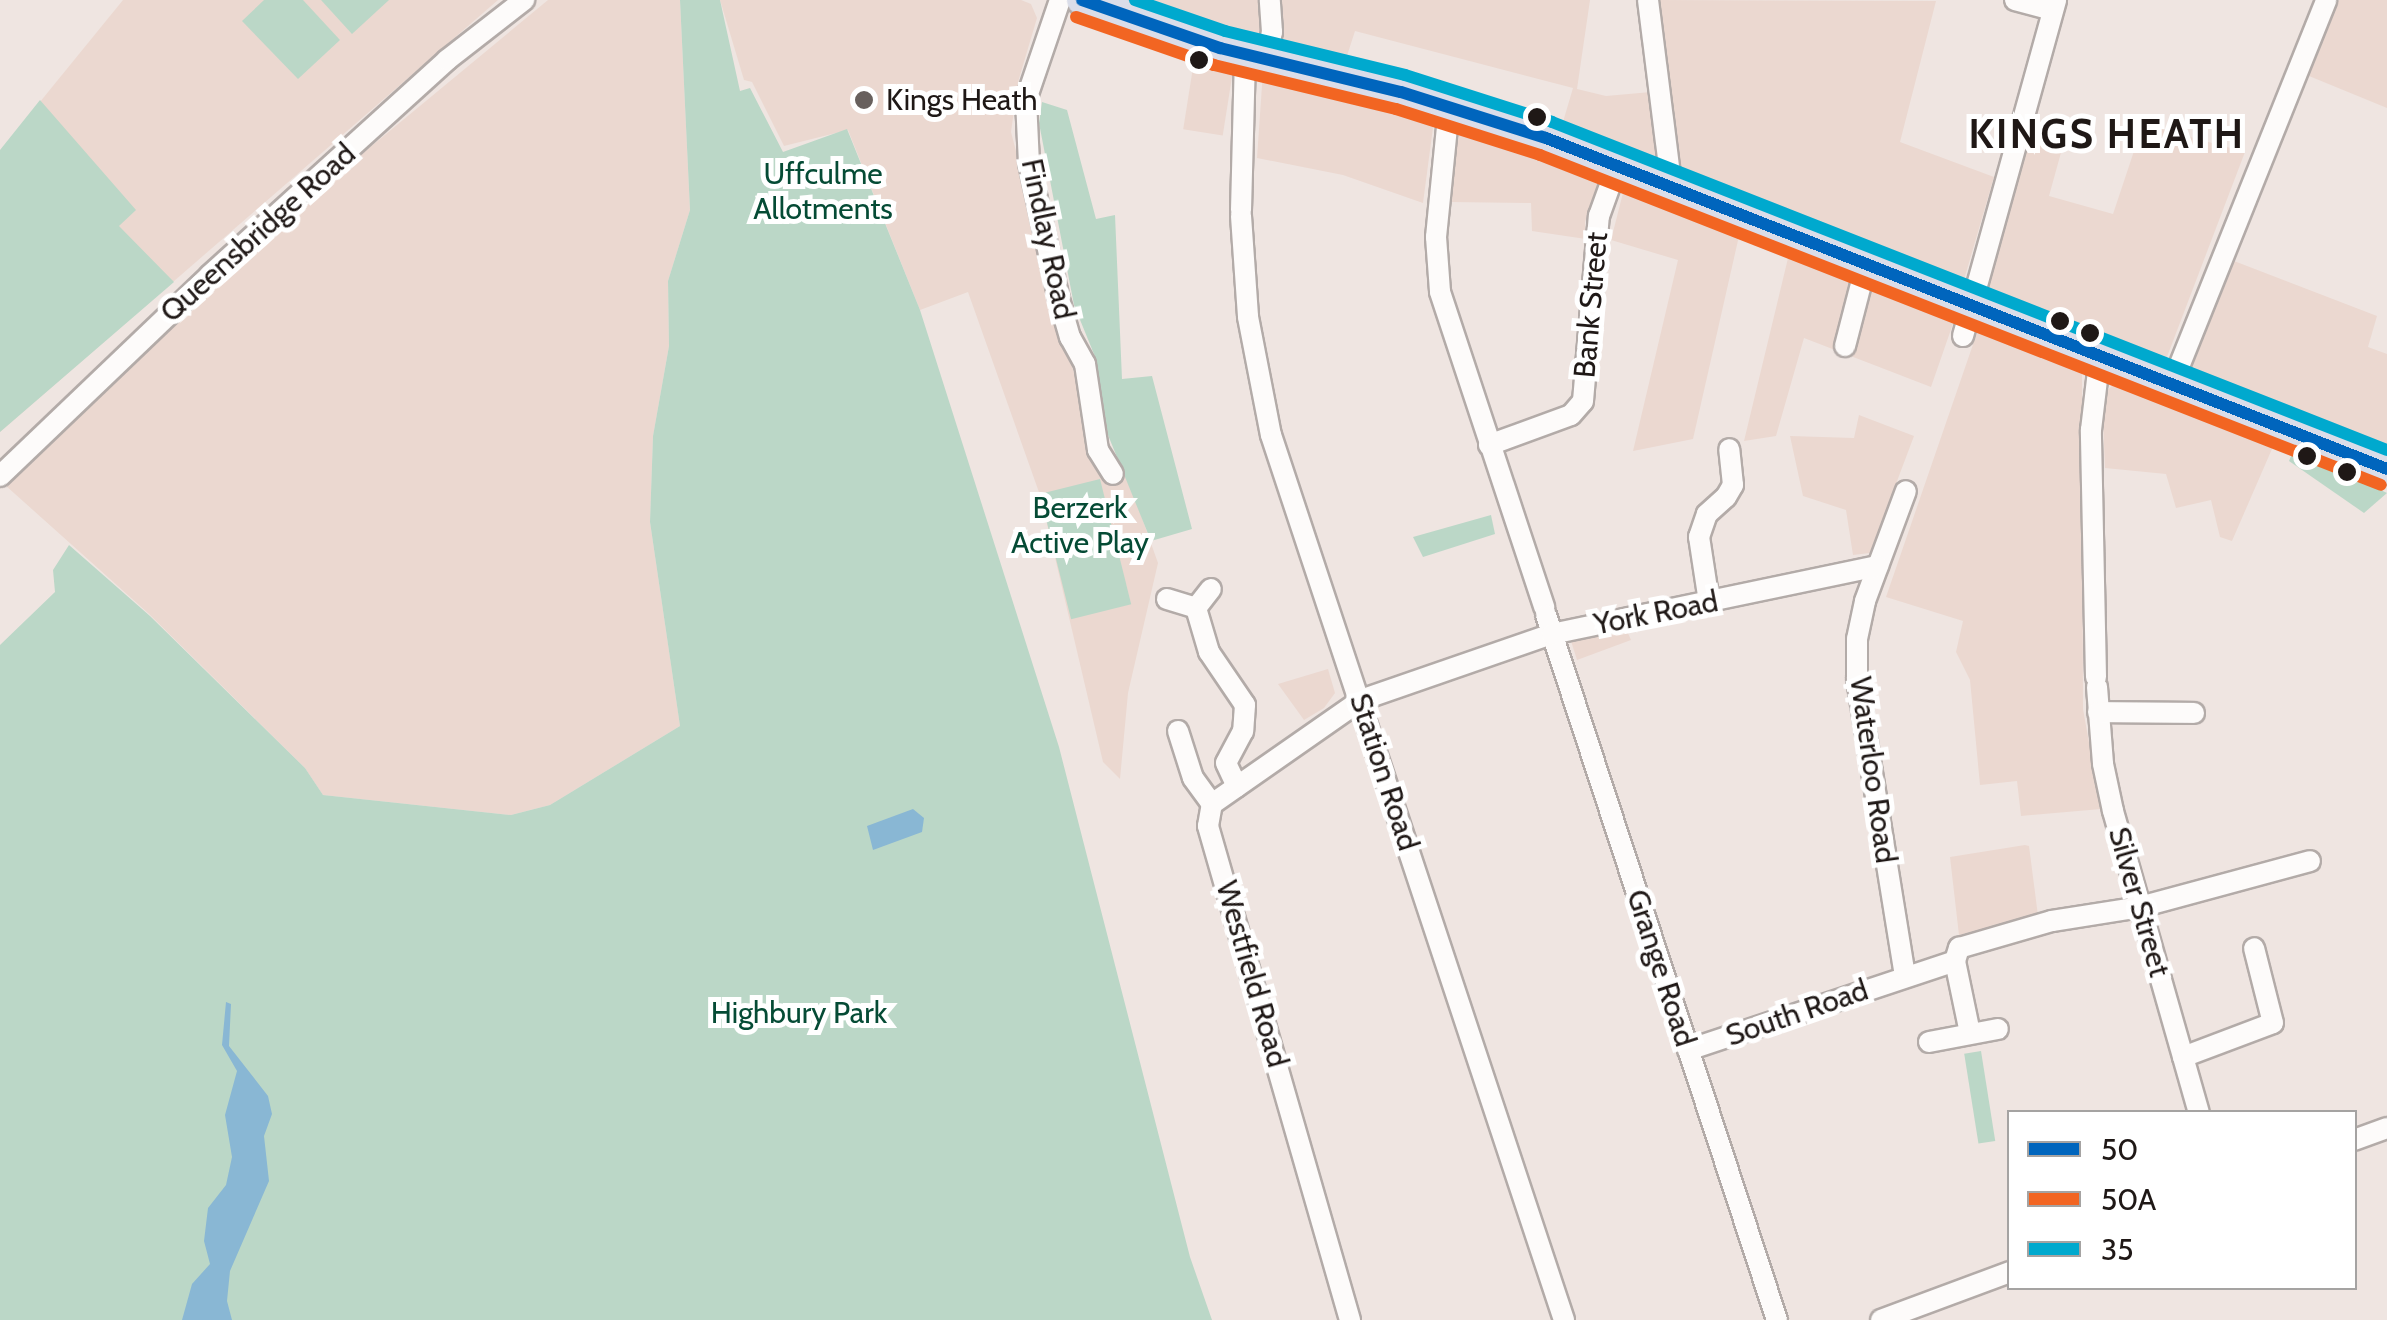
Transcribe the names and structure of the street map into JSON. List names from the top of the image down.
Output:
{
  "streets": {
    "street": [
      "Queensbridge Road",
      "Findlay Road",
      "Bank Street",
      "York Road",
      "Waterloo Road",
      "Station Road",
      "Silver Street",
      "Grange Road",
      "Westfield Road",
      "South Road"
    ]
  },
  "crossings": [
    ["Bank Street", "Grange Road"],
    ["York Road", "Waterloo Road"],
    ["York Road", "Station Road"],
    ["York Road", "Grange Road"],
    ["Waterloo Road", "South Road"],
    ["Silver Street", "South Road"],
    ["Grange Road", "South Road"]
  ],
  "districts": ["KINGS HEATH"],
  "parks": ["Uffculme Allotments", "Berzerk Active Play", "Highbury Park"],
  "places": ["Kings Heath"],
  "lines": ["transit line 50", "transit line 35", "transit line 50A"],
  "legend": ["50", "50A", "35"]
}
